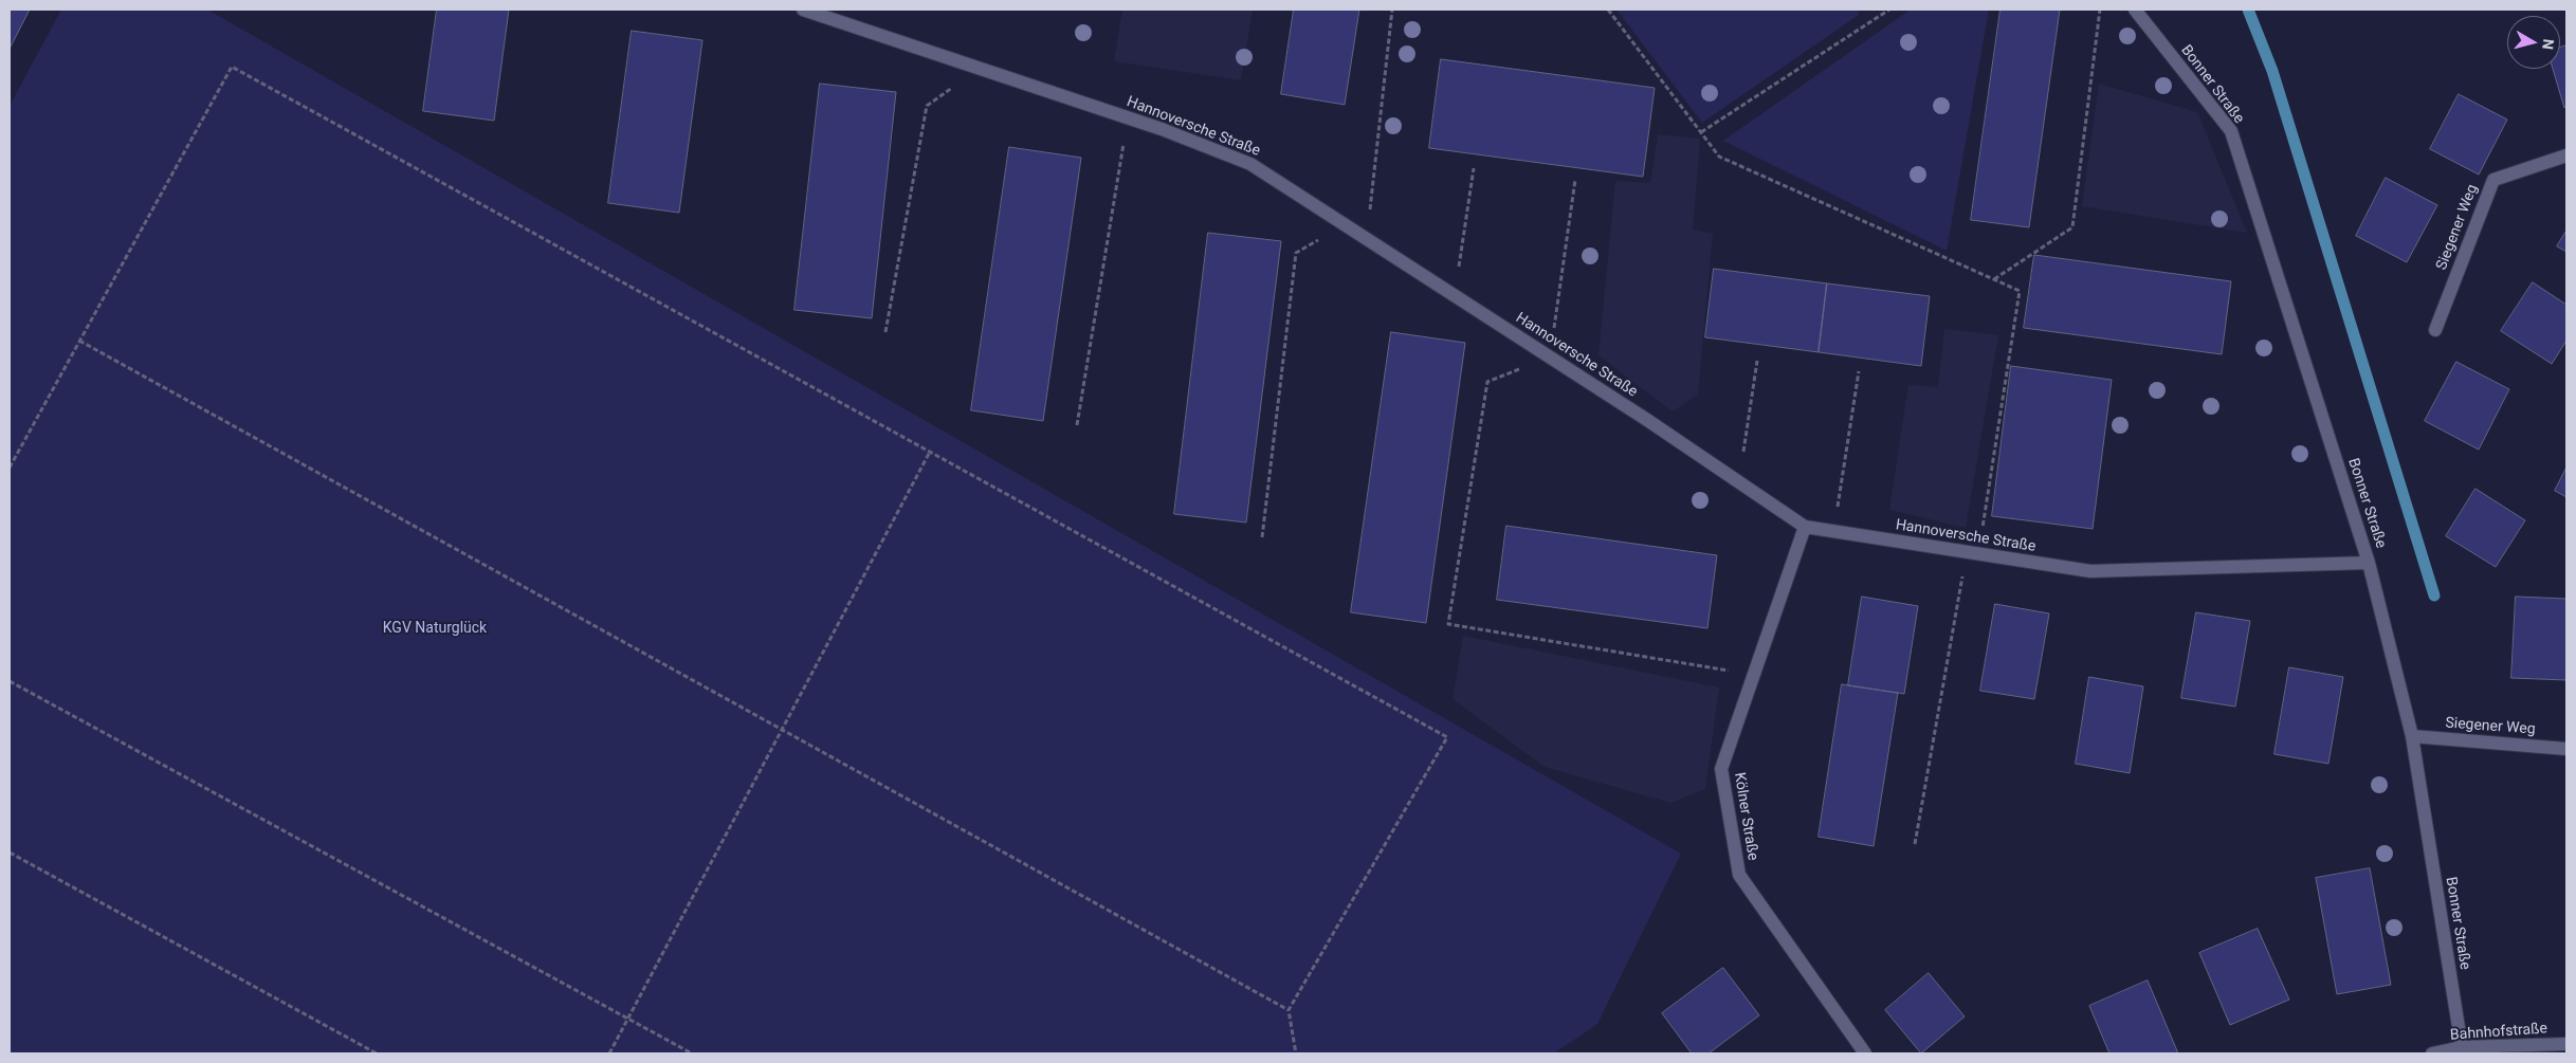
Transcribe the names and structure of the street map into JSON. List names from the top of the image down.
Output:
{
  "streets": {
    "street": [
      "Bonner Straße",
      "Hannoversche Straße",
      "Siegener Weg",
      "Kölner Straße",
      "Bahnhofstraße"
    ]
  },
  "crossings": [
    ["Bonner Straße", "Hannoversche Straße"],
    ["Bonner Straße", "Siegener Weg"],
    ["Bonner Straße", "Bahnhofstraße"],
    ["Hannoversche Straße", "Kölner Straße"]
  ],
  "parks": ["KGV Naturglück"],
  "north": "right"
}
